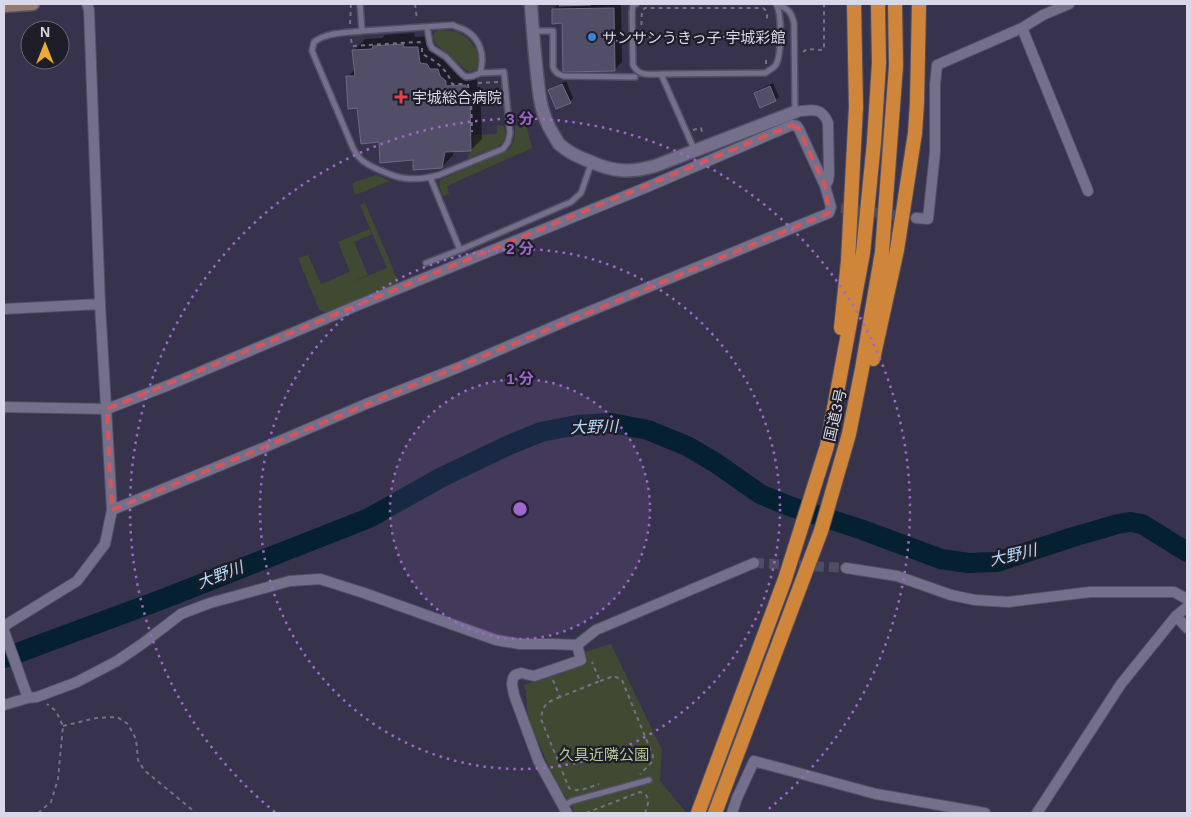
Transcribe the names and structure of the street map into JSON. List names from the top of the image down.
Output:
{
  "streets": {
    "highway": ["国道3号"]
  },
  "water": ["大野川"],
  "parks": ["久具近隣公園"],
  "places": {
    "other": ["サンサンうきっ子 宇城彩館"],
    "health": ["宇城総合病院"]
  },
  "north": "top",
  "rings": ["3 分", "2 分", "1 分"]
}
